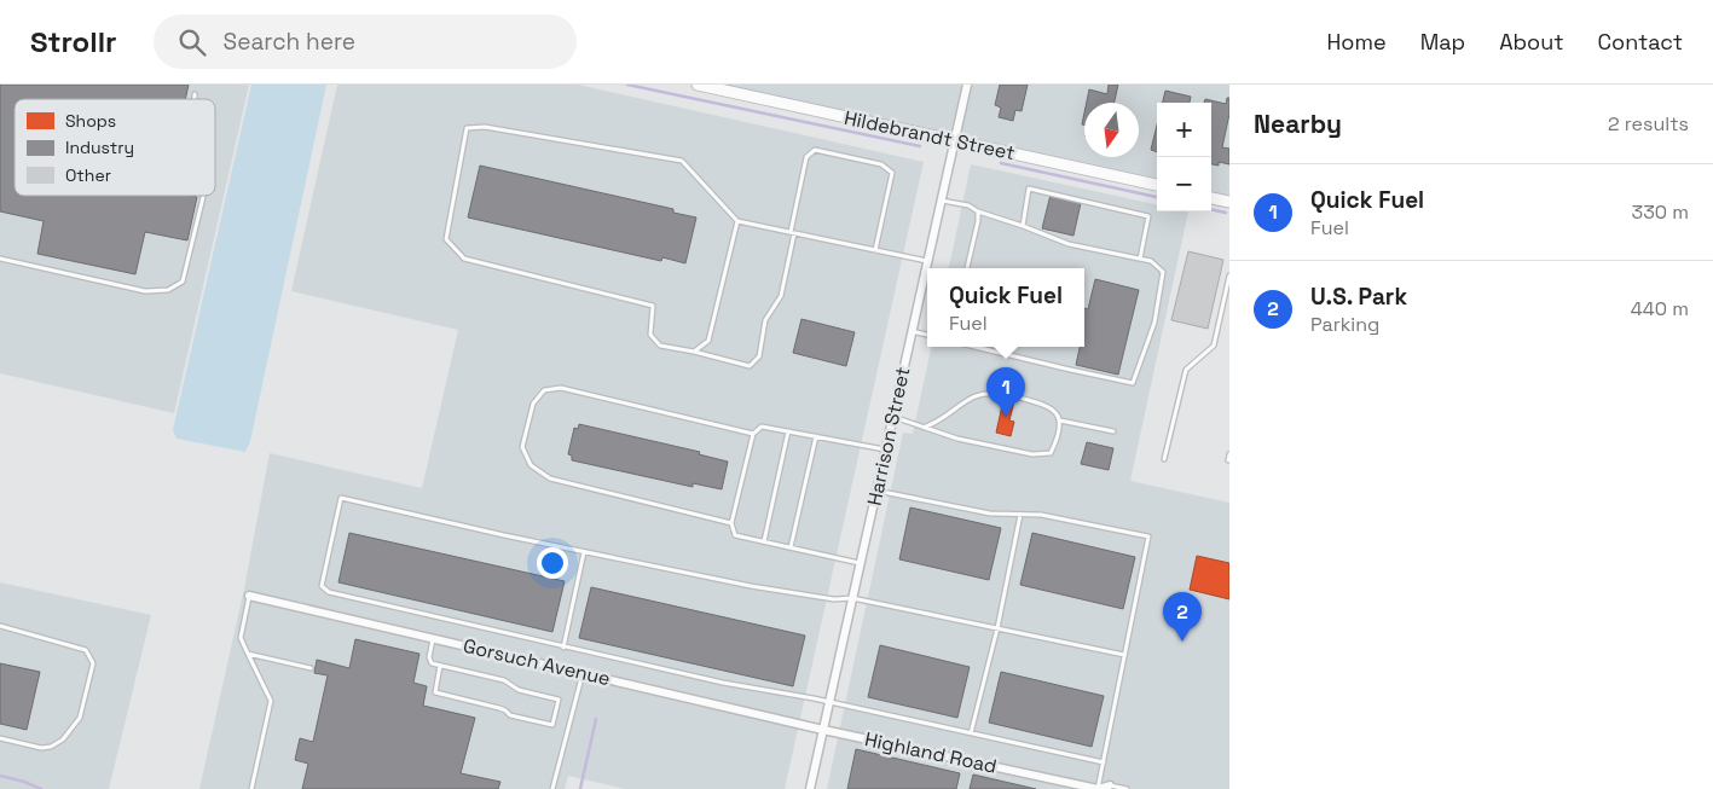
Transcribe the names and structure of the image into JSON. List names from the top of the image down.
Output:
{
  "streets": {
    "street": [
      "Hildebrandt Street",
      "Harrison Street",
      "Gorsuch Avenue",
      "Highland Road"
    ]
  },
  "crossings": [
    ["Hildebrandt Street", "Harrison Street"],
    ["Harrison Street", "Gorsuch Avenue"],
    ["Harrison Street", "Highland Road"],
    ["Gorsuch Avenue", "Highland Road"]
  ],
  "legend": ["Shops", "Industry", "Other"],
  "north": "bottom",
  "page": {
    "header": "Strollr",
    "search": "Search here",
    "nav": [
      "Home",
      "Map",
      "About",
      "Contact"
    ],
    "heading": ["Nearby", "2 results"],
    "map_buttons": ["+", "−"],
    "list": [
      {
        "mark": "1",
        "name": "Quick Fuel",
        "note": "Fuel",
        "value": "330 m"
      },
      {
        "mark": "2",
        "name": "U.S. Park",
        "note": "Parking",
        "value": "440 m"
      }
    ],
    "popup": ["Quick Fuel", "Fuel"],
    "pins": ["1", "2"]
  }
}
